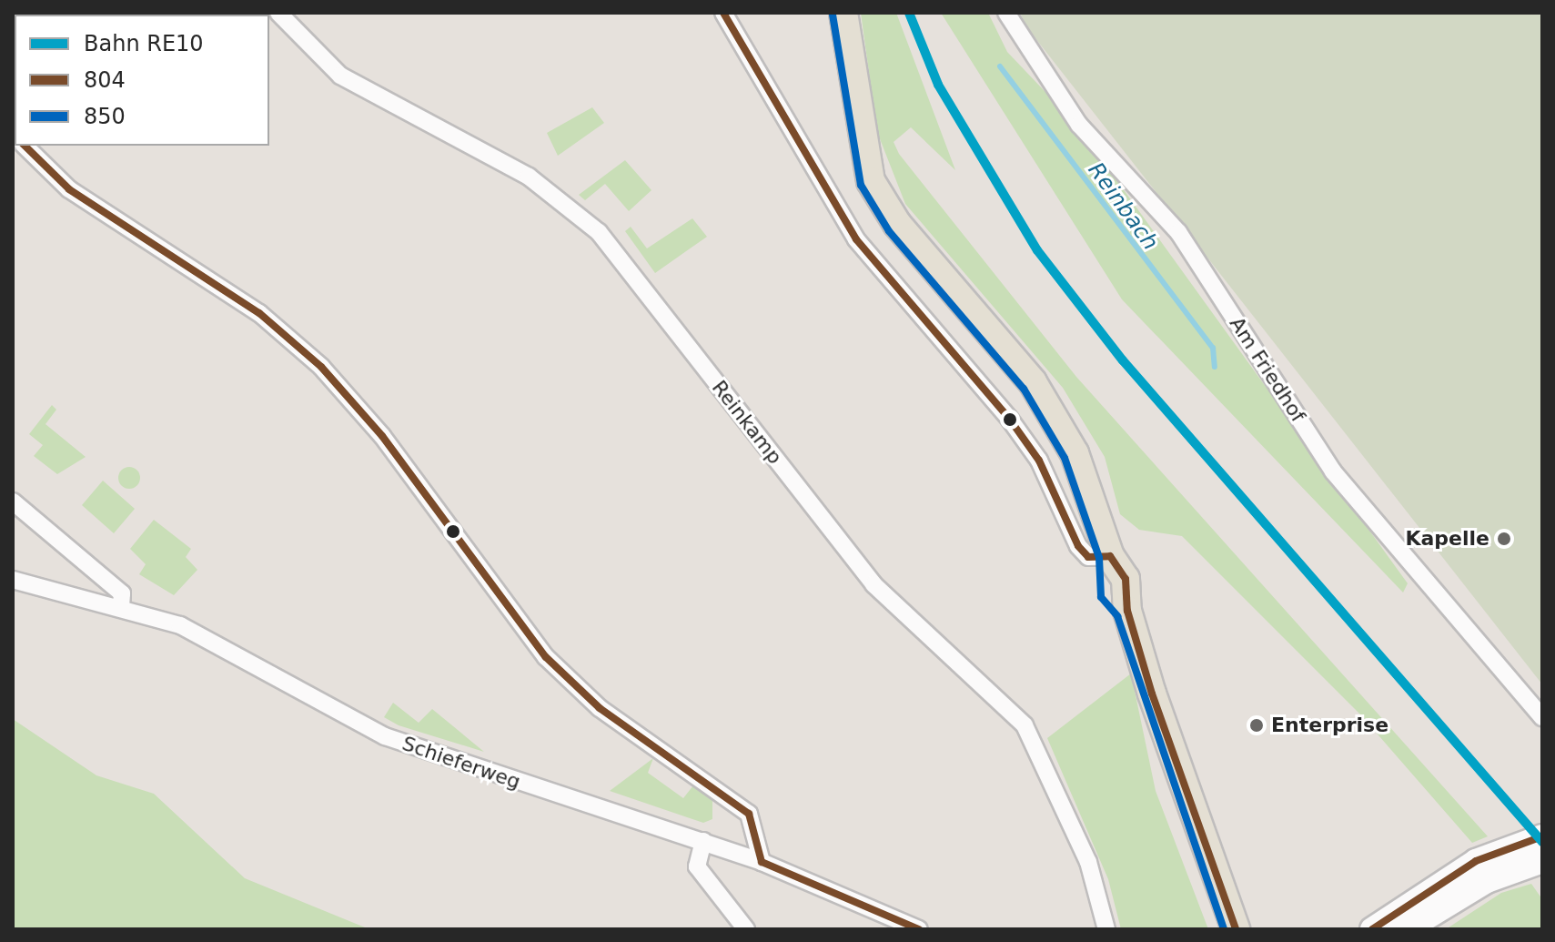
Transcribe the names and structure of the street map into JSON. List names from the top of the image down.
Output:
{
  "streets": {
    "street": ["Am Friedhof", "Reinkamp", "Schieferweg"]
  },
  "water": ["Reinbach"],
  "places": ["Kapelle", "Enterprise"],
  "lines": ["rail line RE10", "transit line 804", "transit line 850"],
  "legend": ["Bahn RE10", "804", "850"]
}
